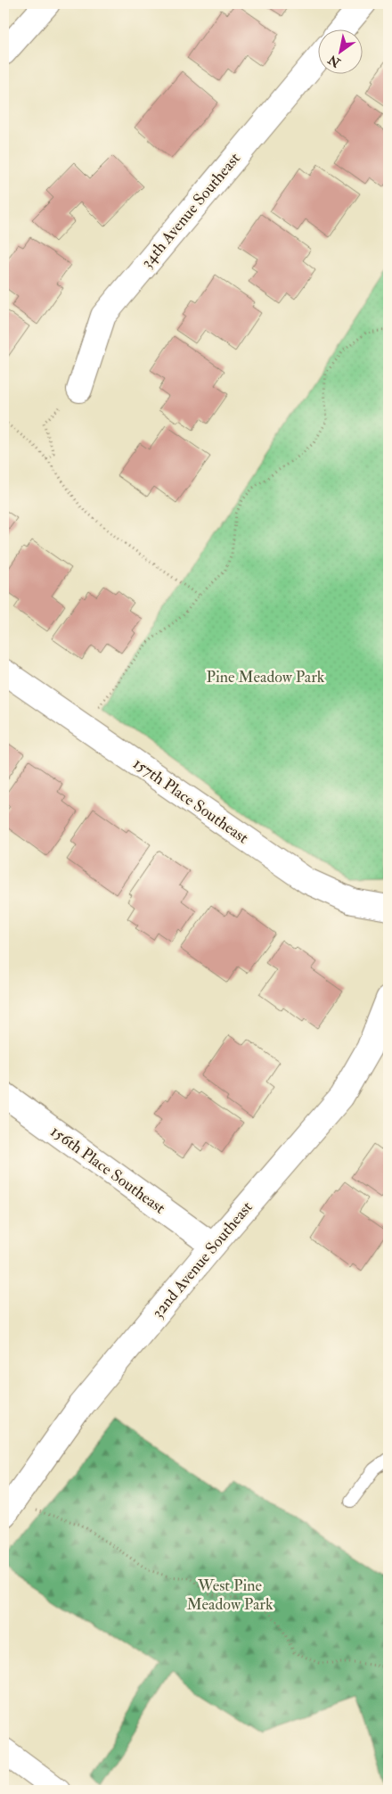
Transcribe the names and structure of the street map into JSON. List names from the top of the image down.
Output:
{
  "streets": {
    "street": [
      "34th Avenue Southeast",
      "157th Place Southeast",
      "156th Place Southeast",
      "32nd Avenue Southeast"
    ]
  },
  "crossings": [
    ["156th Place Southeast", "32nd Avenue Southeast"]
  ],
  "parks": ["Pine Meadow Park", "West Pine Meadow Park"],
  "north": "bottom left"
}
